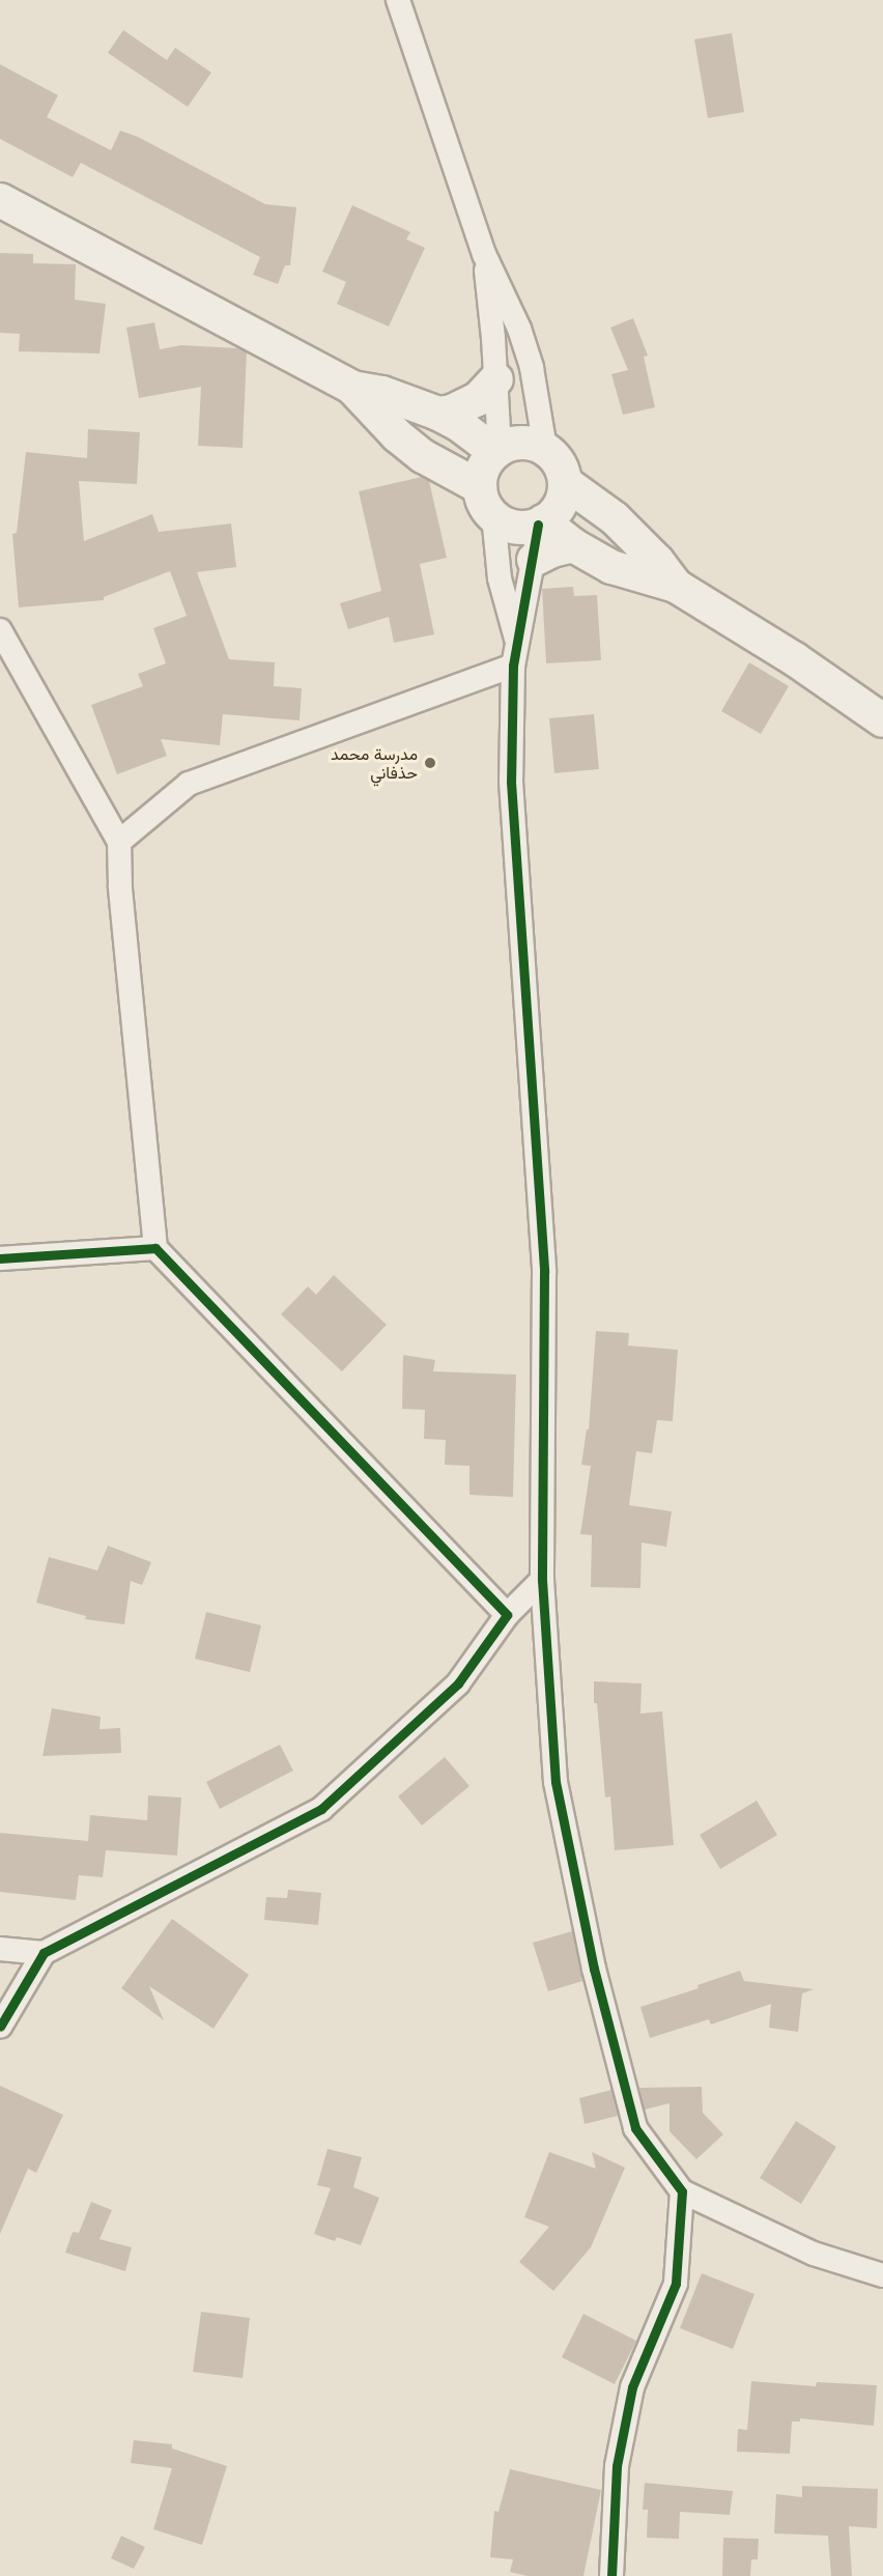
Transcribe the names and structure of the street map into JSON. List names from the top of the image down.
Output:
{
  "places": ["مدرسة محمد حذفاني"]
}
